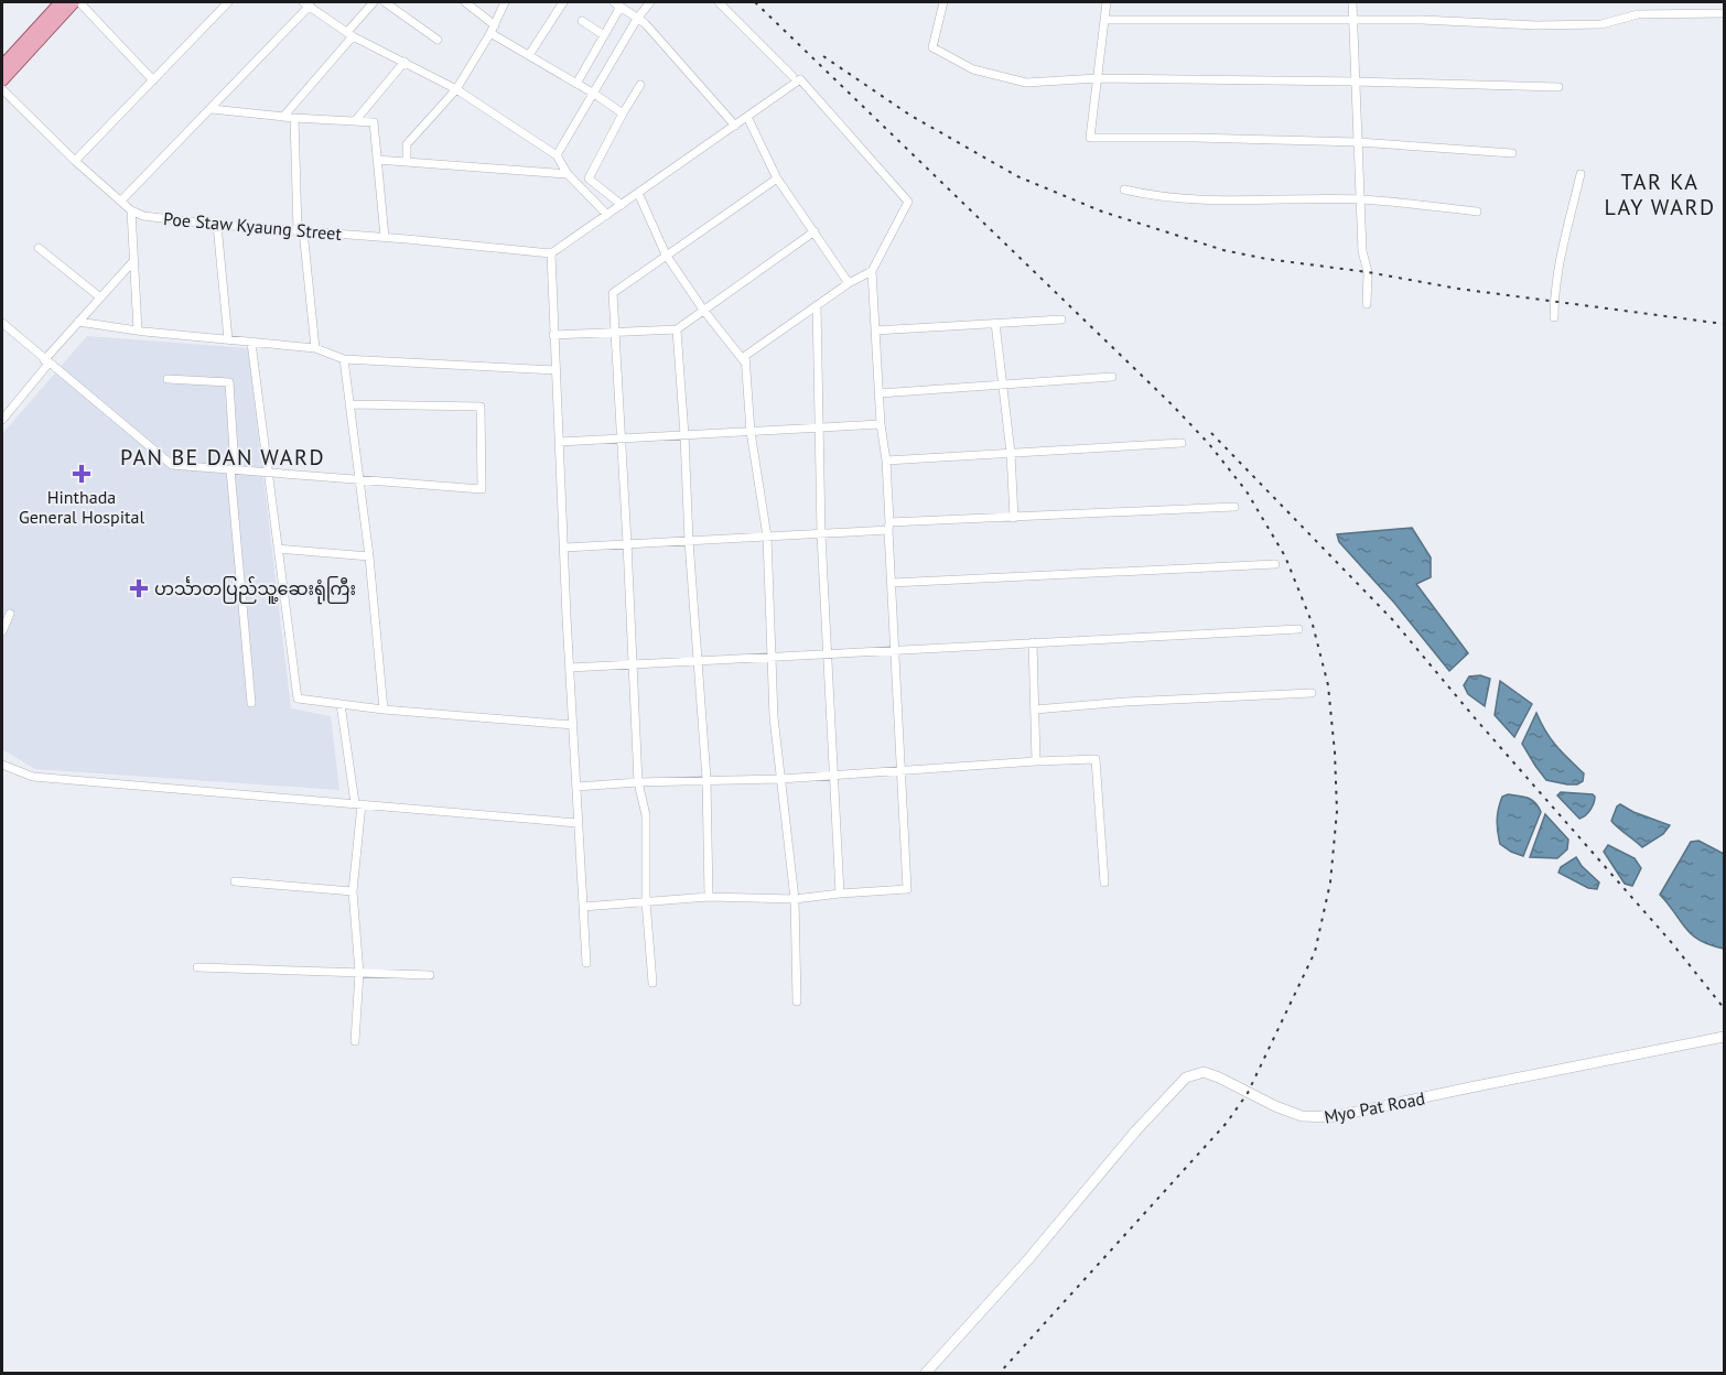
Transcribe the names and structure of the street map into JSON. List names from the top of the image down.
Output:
{
  "streets": {
    "main road": ["Myo Pat Road"],
    "street": ["Poe Staw Kyaung Street"]
  },
  "districts": ["TAR KA LAY WARD", "PAN BE DAN WARD"],
  "places": {
    "health": ["Hinthada General Hospital", "ဟင်္သာတပြည်သူ့ဆေးရုံကြီး"]
  }
}
